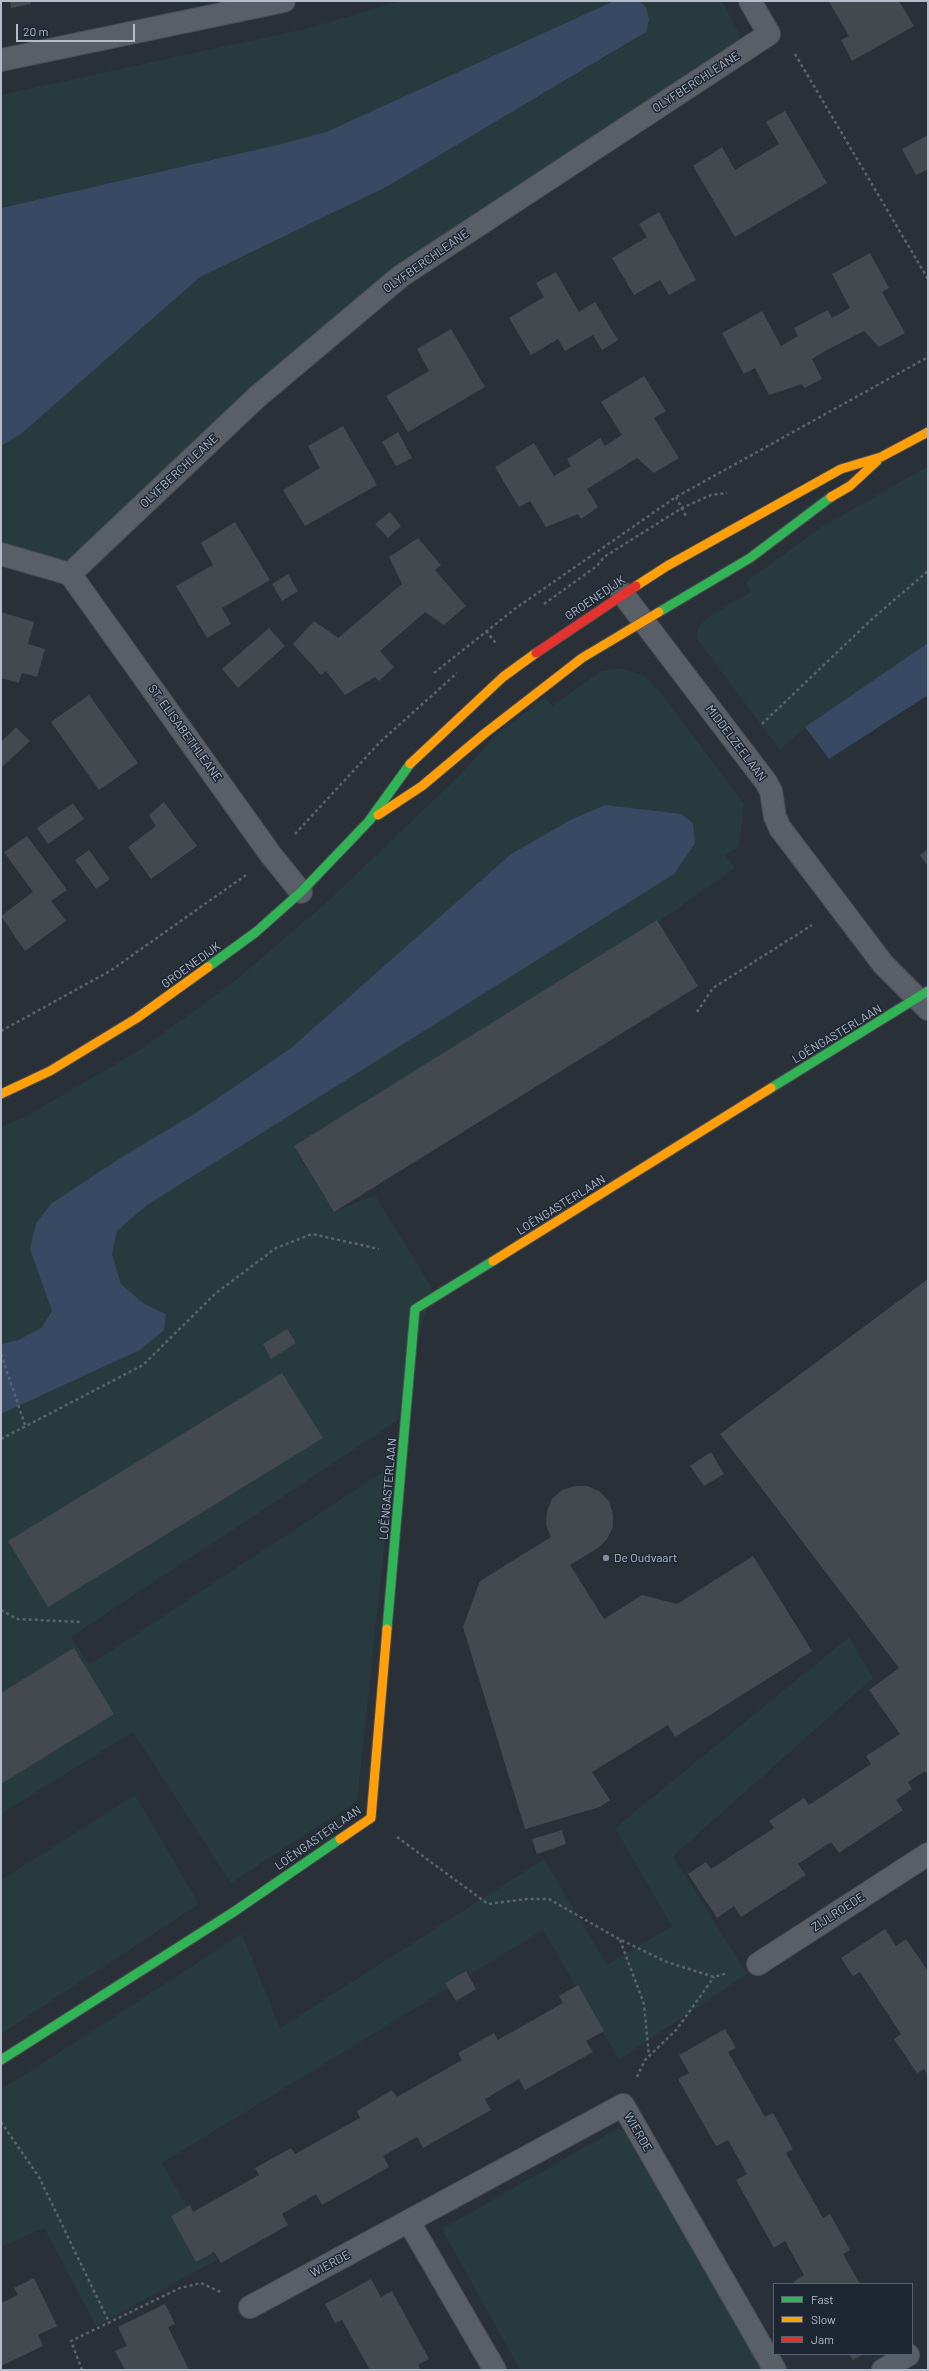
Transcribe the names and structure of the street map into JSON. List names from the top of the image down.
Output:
{
  "streets": {
    "main road": ["GROENEDIJK", "LOËNGASTERLAAN"],
    "street": [
      "OLYFBERCHLEANE",
      "ST. ELISABETHLEANE",
      "MIDDELZEELAAN",
      "ZIJLROEDE",
      "WIERDE"
    ]
  },
  "crossings": [
    ["OLYFBERCHLEANE", "ST. ELISABETHLEANE"],
    ["GROENEDIJK", "ST. ELISABETHLEANE"],
    ["GROENEDIJK", "MIDDELZEELAAN"],
    ["MIDDELZEELAAN", "LOËNGASTERLAAN"]
  ],
  "places": ["De Oudvaart"],
  "legend": ["Fast", "Slow", "Jam"],
  "scale_bar": "20 m"
}
